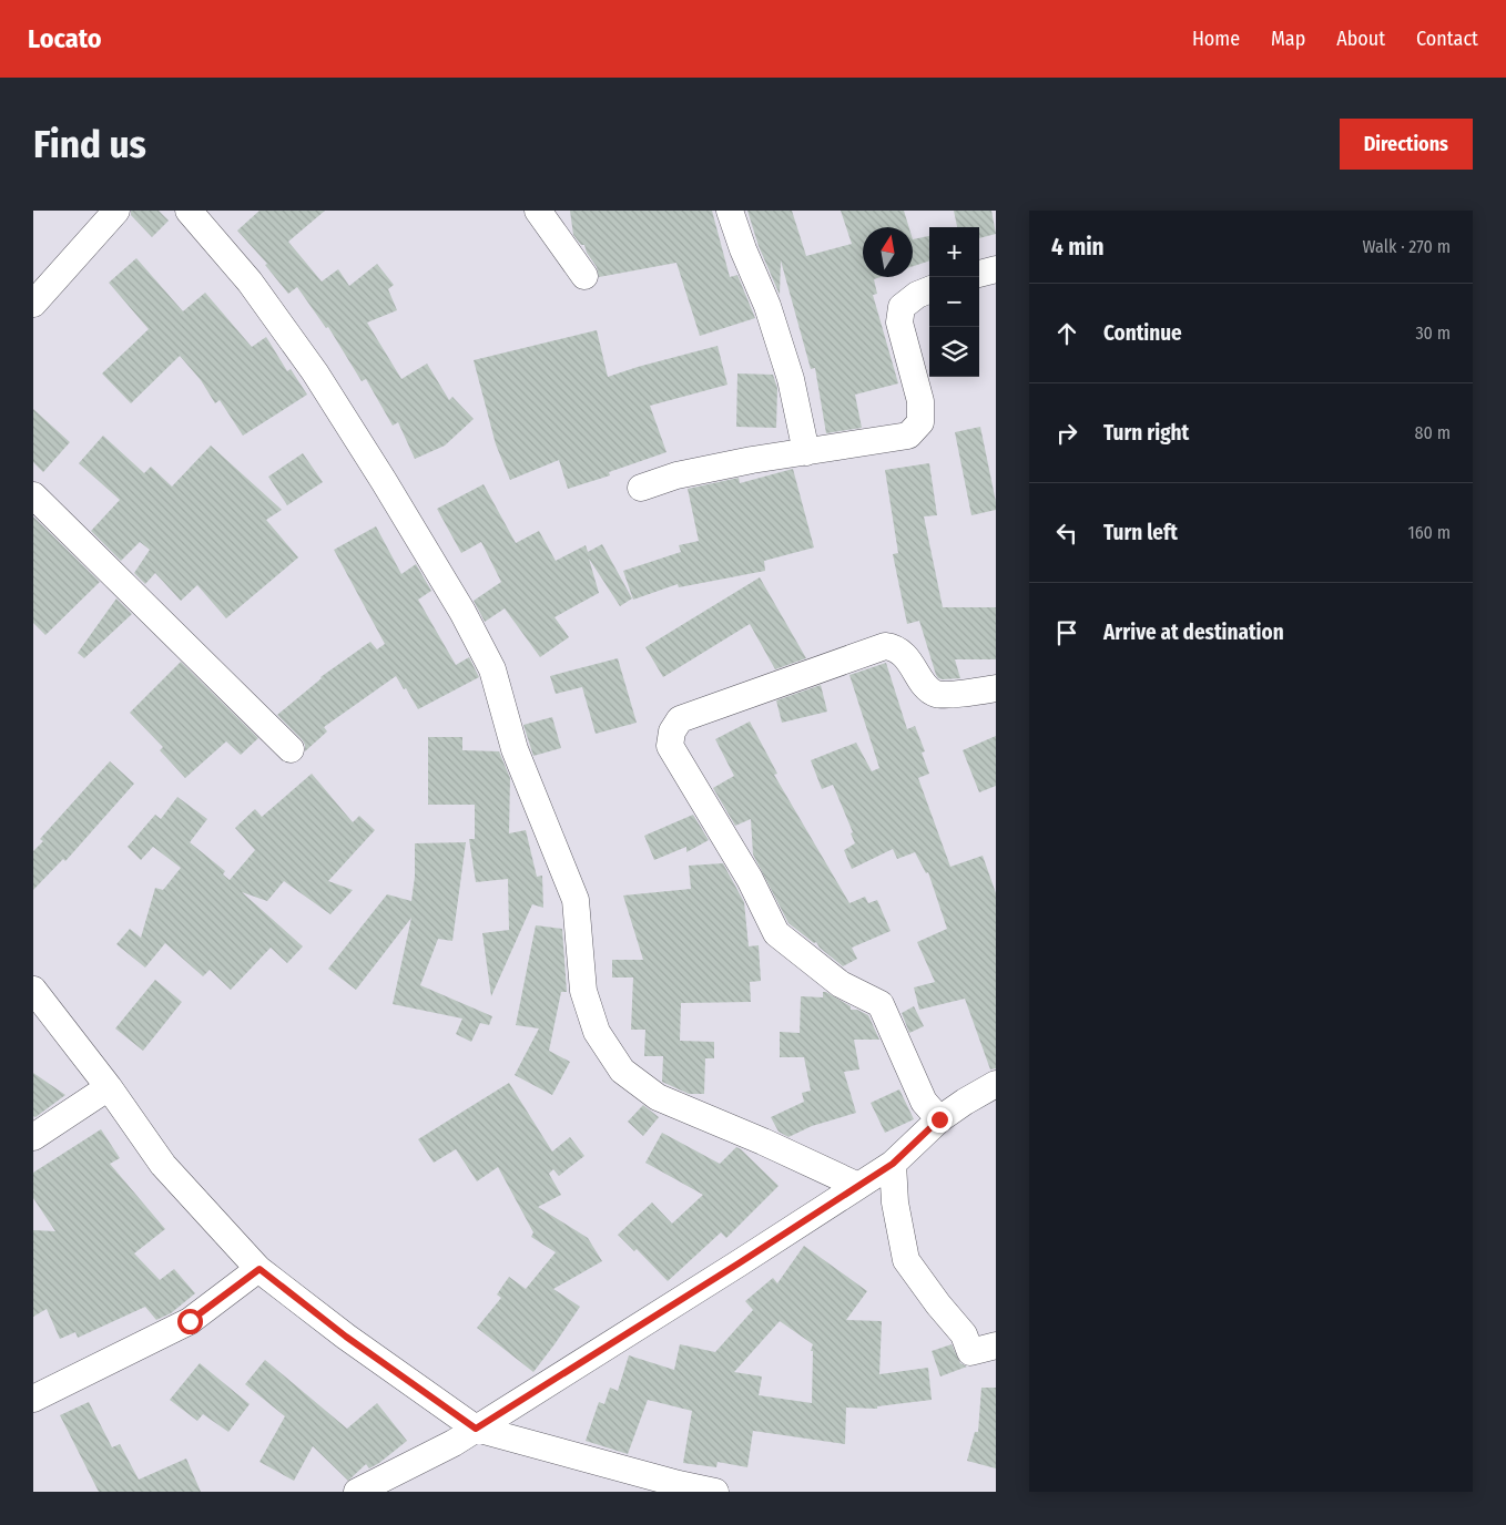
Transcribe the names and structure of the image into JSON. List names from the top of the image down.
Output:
{
  "north": "top",
  "page": {
    "header": "Locato",
    "nav": [
      "Home",
      "Map",
      "About",
      "Contact"
    ],
    "buttons": "Directions",
    "title": "Find us",
    "heading": ["4 min", "Walk · 270 m"],
    "map_buttons": ["+", "−"],
    "list": [
      ["Continue", "30 m"],
      ["Turn right", "80 m"],
      ["Turn left", "160 m"],
      "Arrive at destination"
    ]
  }
}
